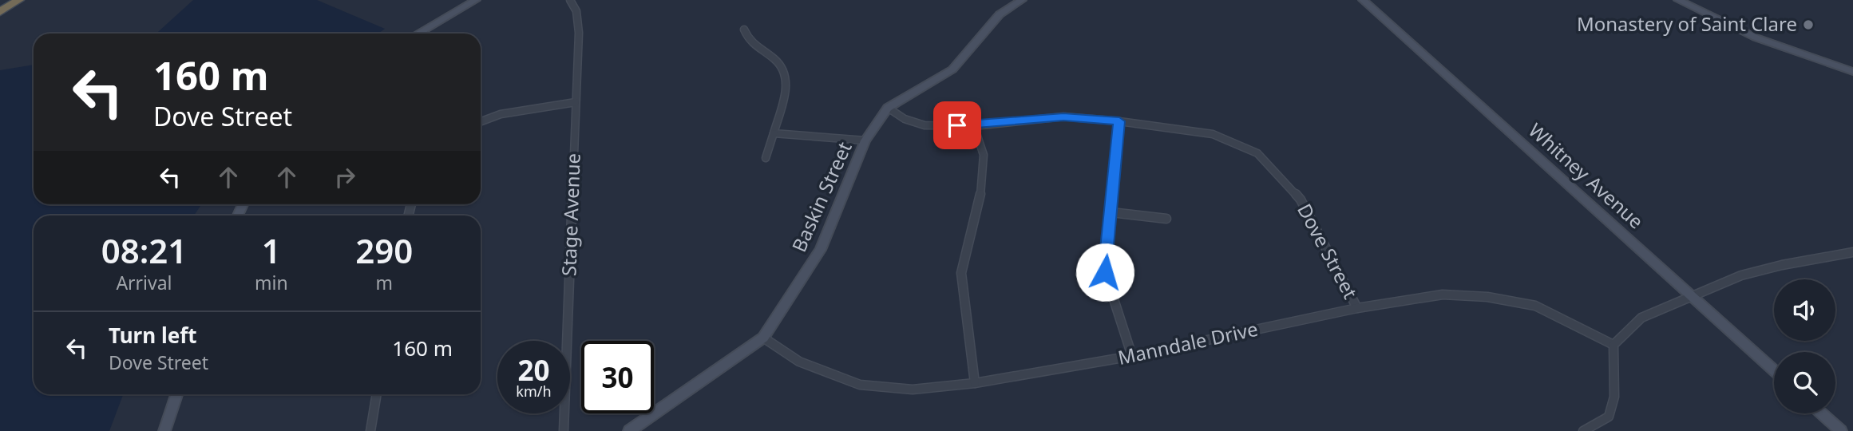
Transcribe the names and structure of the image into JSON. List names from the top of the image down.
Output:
{
  "streets": {
    "street": [
      "Whitney Avenue",
      "Baskin Street",
      "Stage Avenue",
      "Dove Street",
      "Manndale Drive"
    ]
  },
  "crossings": [
    ["Baskin Street", "Dove Street"],
    ["Baskin Street", "Manndale Drive"],
    ["Dove Street", "Manndale Drive"]
  ],
  "places": ["Monastery of Saint Clare"],
  "page": {
    "turn": ["160 m", "Dove Street"],
    "eta": [
      "08:21",
      "Arrival",
      "1",
      "min",
      "290",
      "m"
    ],
    "list": [
      {
        "name": "Turn left",
        "note": "Dove Street",
        "value": "160 m"
      }
    ],
    "speed": "20 km/h",
    "limit": "30"
  }
}
